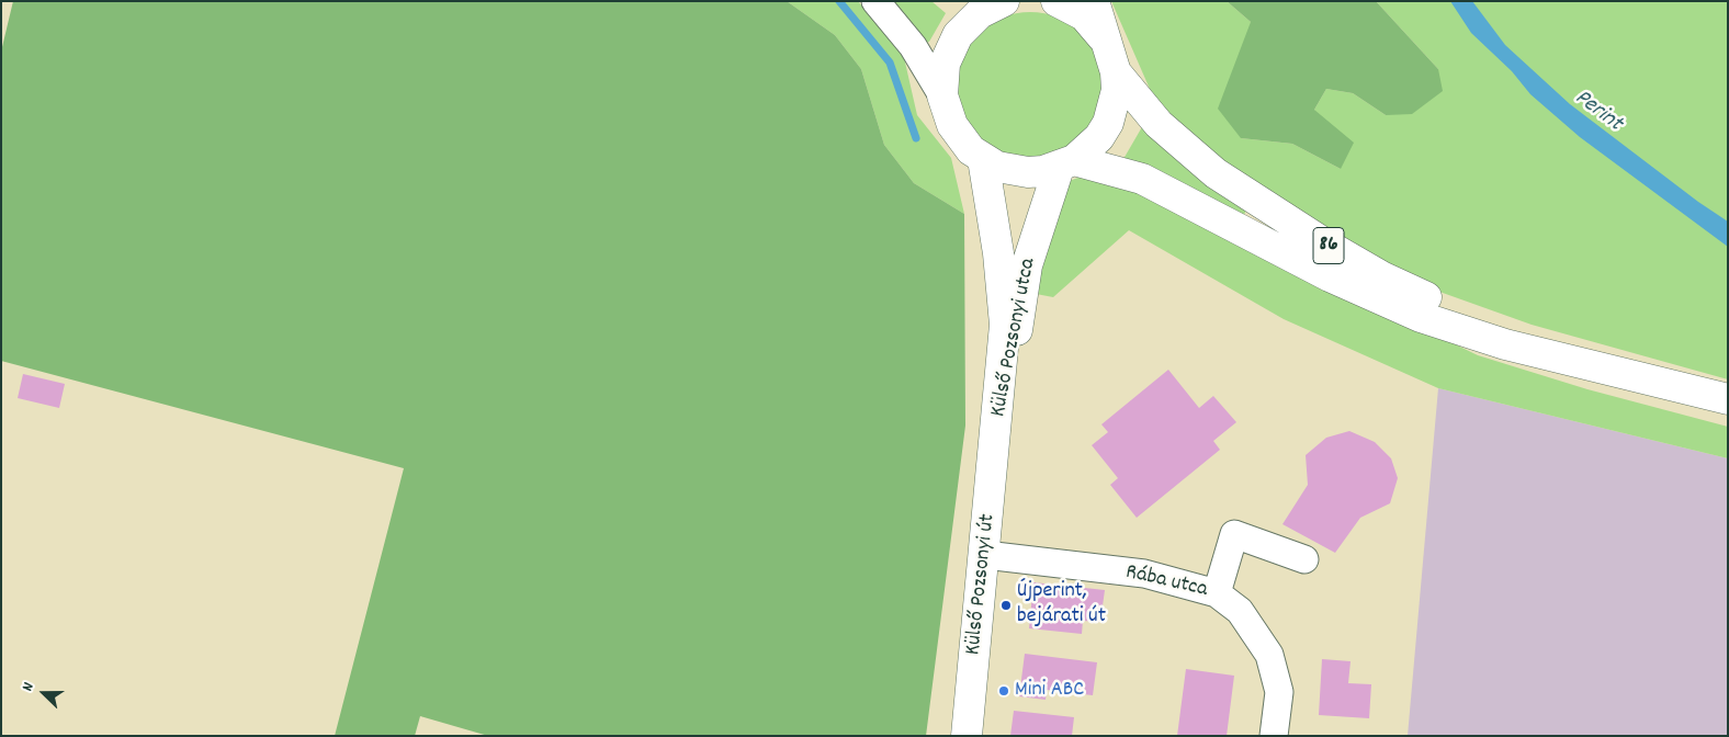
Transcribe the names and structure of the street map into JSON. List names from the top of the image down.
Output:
{
  "streets": {
    "main road": ["86", "Külső Pozsonyi utca", "Külső Pozsonyi út"],
    "street": ["Rába utca"]
  },
  "crossings": [
    ["86", "Külső Pozsonyi utca"],
    ["Külső Pozsonyi utca", "Külső Pozsonyi út"],
    ["Rába utca", "Külső Pozsonyi út"]
  ],
  "water": ["Perint"],
  "places": ["Újperint, bejárati út", "Mini ABC"],
  "north": "left"
}
